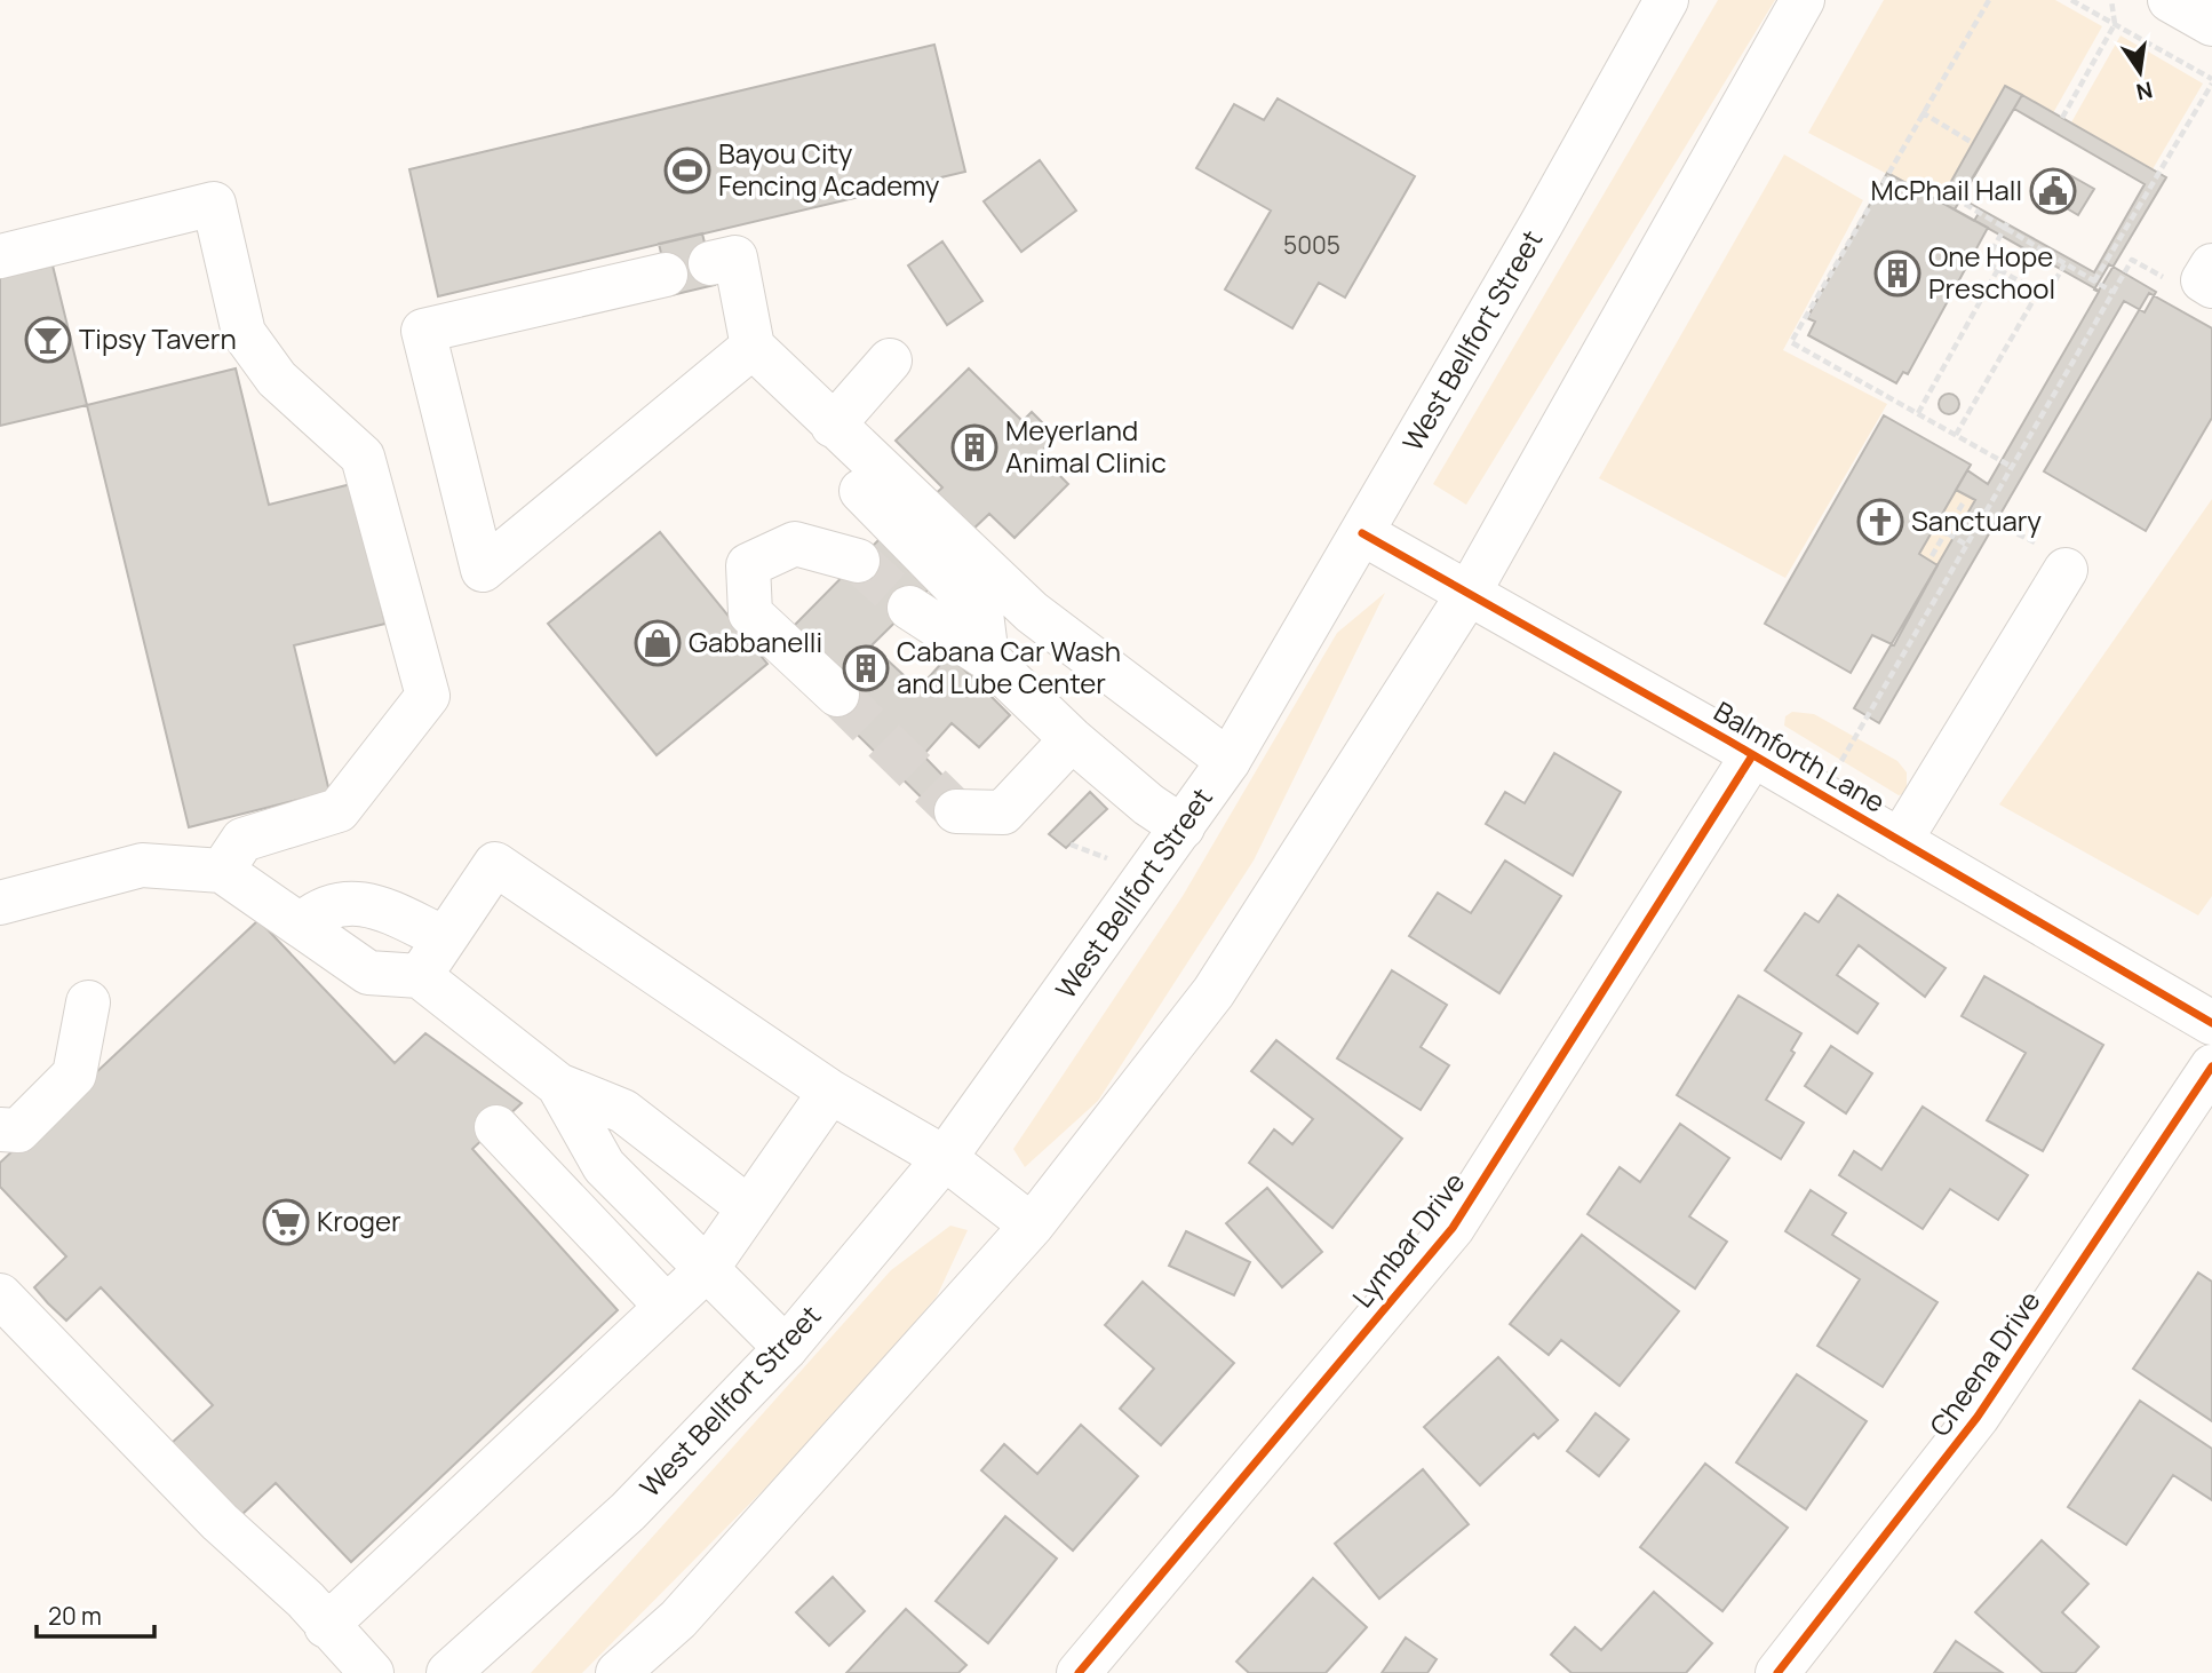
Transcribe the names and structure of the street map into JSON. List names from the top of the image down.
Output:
{
  "streets": {
    "main road": [
      "West Bellfort Street",
      "Balmforth Lane",
      "Lymbar Drive",
      "Cheena Drive"
    ]
  },
  "crossings": [
    ["West Bellfort Street", "Balmforth Lane"],
    ["Balmforth Lane", "Lymbar Drive"]
  ],
  "places": {
    "sports": ["Bayou City Fencing Academy"],
    "public building": ["McPhail Hall"],
    "building": ["One Hope Preschool", "Meyerland Animal Clinic", "Cabana Car Wash and Lube Center"],
    "bar": ["Tipsy Tavern"],
    "church": ["Sanctuary"],
    "shop": ["Gabbanelli"],
    "supermarket": ["Kroger"]
  },
  "house_numbers": ["5005"],
  "scale_bar": "20 m",
  "north": "bottom"
}
